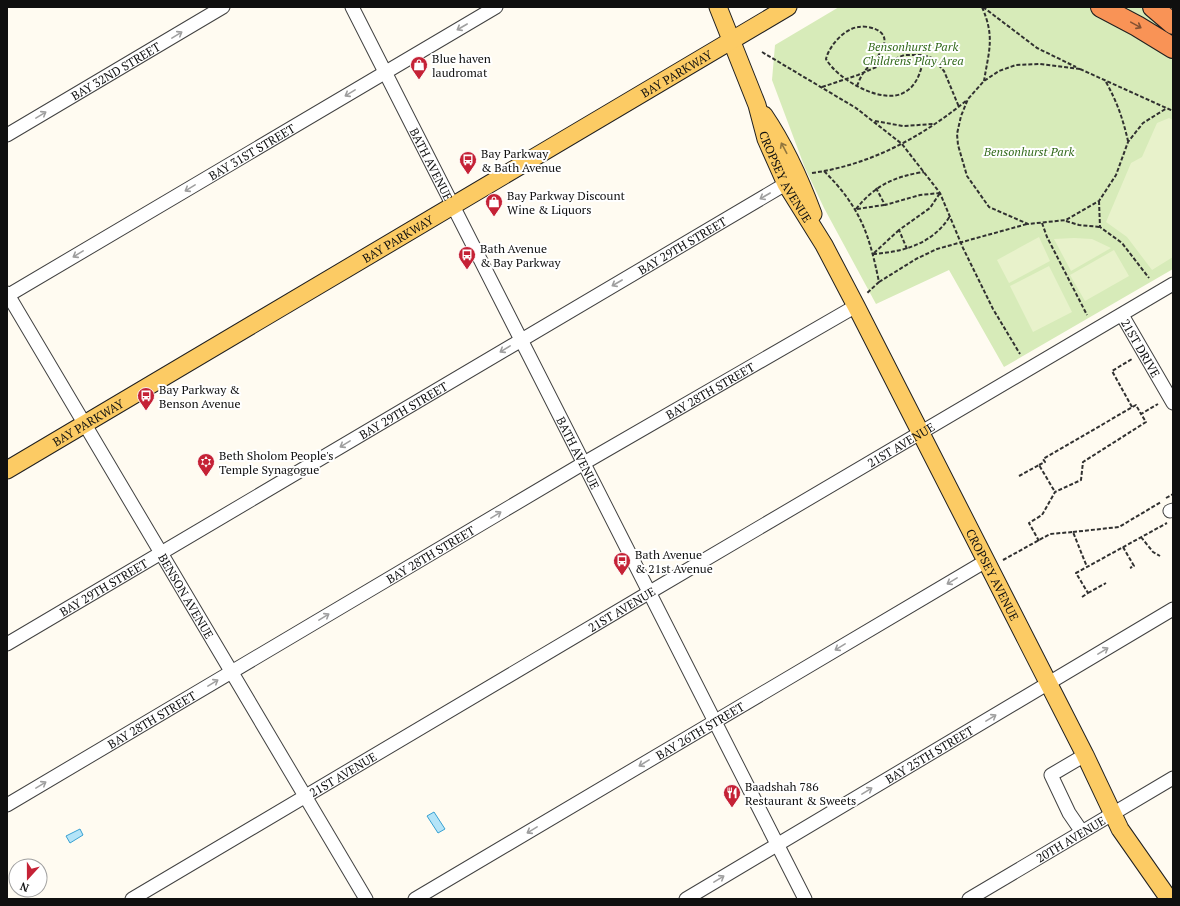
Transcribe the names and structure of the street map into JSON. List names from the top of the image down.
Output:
{
  "streets": {
    "main road": ["BAY PARKWAY", "CROPSEY AVENUE"],
    "street": [
      "BAY 32ND STREET",
      "BAY 31ST STREET",
      "BATH AVENUE",
      "BAY 29TH STREET",
      "21ST DRIVE",
      "BAY 28TH STREET",
      "21ST AVENUE",
      "BENSON AVENUE",
      "BAY 26TH STREET",
      "BAY 25TH STREET",
      "20TH AVENUE"
    ]
  },
  "crossings": [
    ["BAY PARKWAY", "BATH AVENUE"],
    ["BAY PARKWAY", "CROPSEY AVENUE"],
    ["BAY PARKWAY", "BENSON AVENUE"],
    ["BAY 31ST STREET", "BATH AVENUE"],
    ["BAY 31ST STREET", "BENSON AVENUE"],
    ["BATH AVENUE", "BAY 29TH STREET"],
    ["BATH AVENUE", "BAY 28TH STREET"],
    ["BATH AVENUE", "21ST AVENUE"],
    ["BATH AVENUE", "BAY 26TH STREET"],
    ["BATH AVENUE", "BAY 25TH STREET"],
    ["CROPSEY AVENUE", "BAY 29TH STREET"],
    ["CROPSEY AVENUE", "BAY 28TH STREET"],
    ["CROPSEY AVENUE", "21ST AVENUE"],
    ["CROPSEY AVENUE", "BAY 26TH STREET"],
    ["CROPSEY AVENUE", "BAY 25TH STREET"],
    ["CROPSEY AVENUE", "20TH AVENUE"],
    ["BAY 29TH STREET", "BENSON AVENUE"],
    ["21ST DRIVE", "21ST AVENUE"],
    ["BAY 28TH STREET", "BENSON AVENUE"],
    ["21ST AVENUE", "BENSON AVENUE"]
  ],
  "one_way": [
    "BAY 32ND STREET",
    "BAY 31ST STREET",
    "BAY 29TH STREET",
    "BAY 28TH STREET",
    "BAY 26TH STREET",
    "BAY 25TH STREET"
  ],
  "parks": ["Bensonhurst Park Childrens Play Area", "Bensonhurst Park"],
  "places": {
    "shop": ["Blue haven laudromat", "Bay Parkway Discount Wine & Liquors"],
    "bus stop": [
      "Bay Parkway & Bath Avenue",
      "Bath Avenue & Bay Parkway",
      "Bay Parkway & Benson Avenue",
      "Bath Avenue & 21st Avenue"
    ],
    "synagogue": ["Beth Sholom People's Temple Synagogue"],
    "restaurant": ["Baadshah 786 Restaurant & Sweets"]
  },
  "north": "bottom"
}
